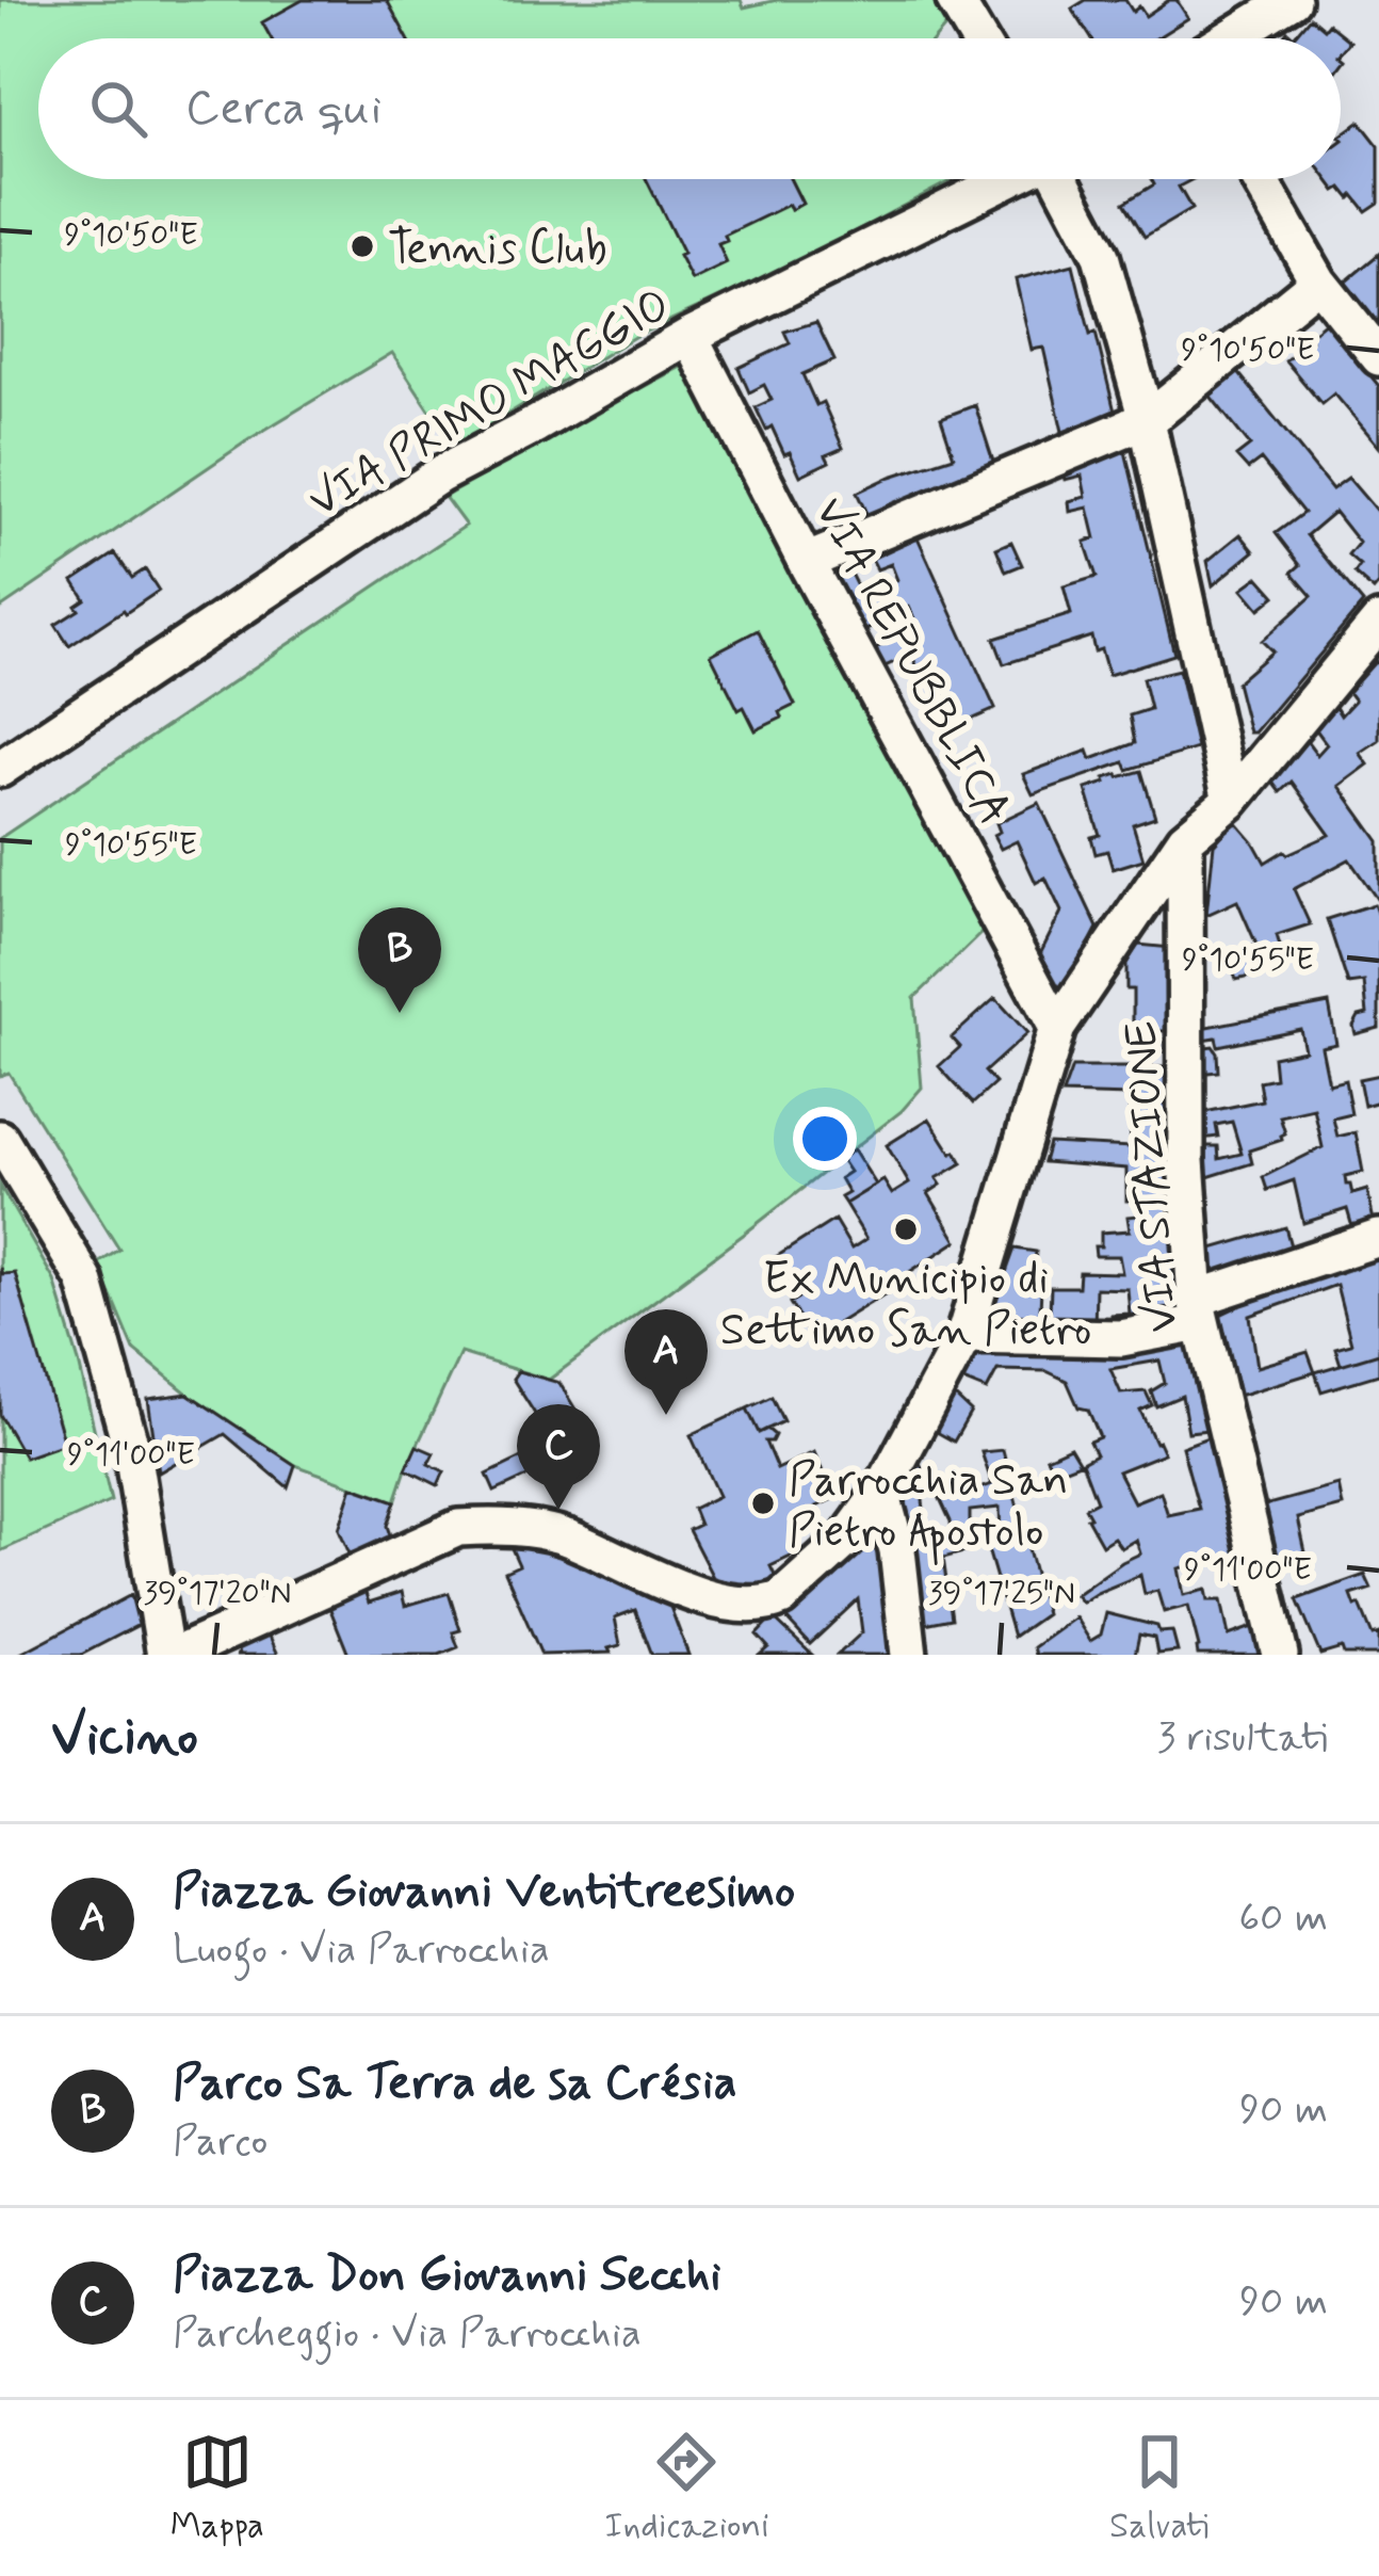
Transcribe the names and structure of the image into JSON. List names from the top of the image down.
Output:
{
  "streets": {
    "street": ["VIA PRIMO MAGGIO", "VIA REPUBBLICA", "VIA STAZIONE"]
  },
  "crossings": [
    ["VIA PRIMO MAGGIO", "VIA REPUBBLICA"]
  ],
  "places": ["Tennis Club", "Ex Municipio di Settimo San Pietro", "Parrocchia San Pietro Apostolo"],
  "page": {
    "search": "Cerca qui",
    "pins": ["B", "A", "C"],
    "heading": ["Vicino", "3 risultati"],
    "list": [
      {
        "mark": "A",
        "name": "Piazza Giovanni Ventitreesimo",
        "note": "Luogo · Via Parrocchia",
        "value": "60 m"
      },
      {
        "mark": "B",
        "name": "Parco Sa Terra de sa Crésia",
        "note": "Parco",
        "value": "90 m"
      },
      {
        "mark": "C",
        "name": "Piazza Don Giovanni Secchi",
        "note": "Parcheggio · Via Parrocchia",
        "value": "90 m"
      }
    ],
    "nav": ["Mappa", "Indicazioni", "Salvati"]
  },
  "coordinates": [
    "9°10'50\"E",
    "9°10'55\"E",
    "9°11'00\"E",
    "39°17'20\"N",
    "39°17'25\"N"
  ]
}
